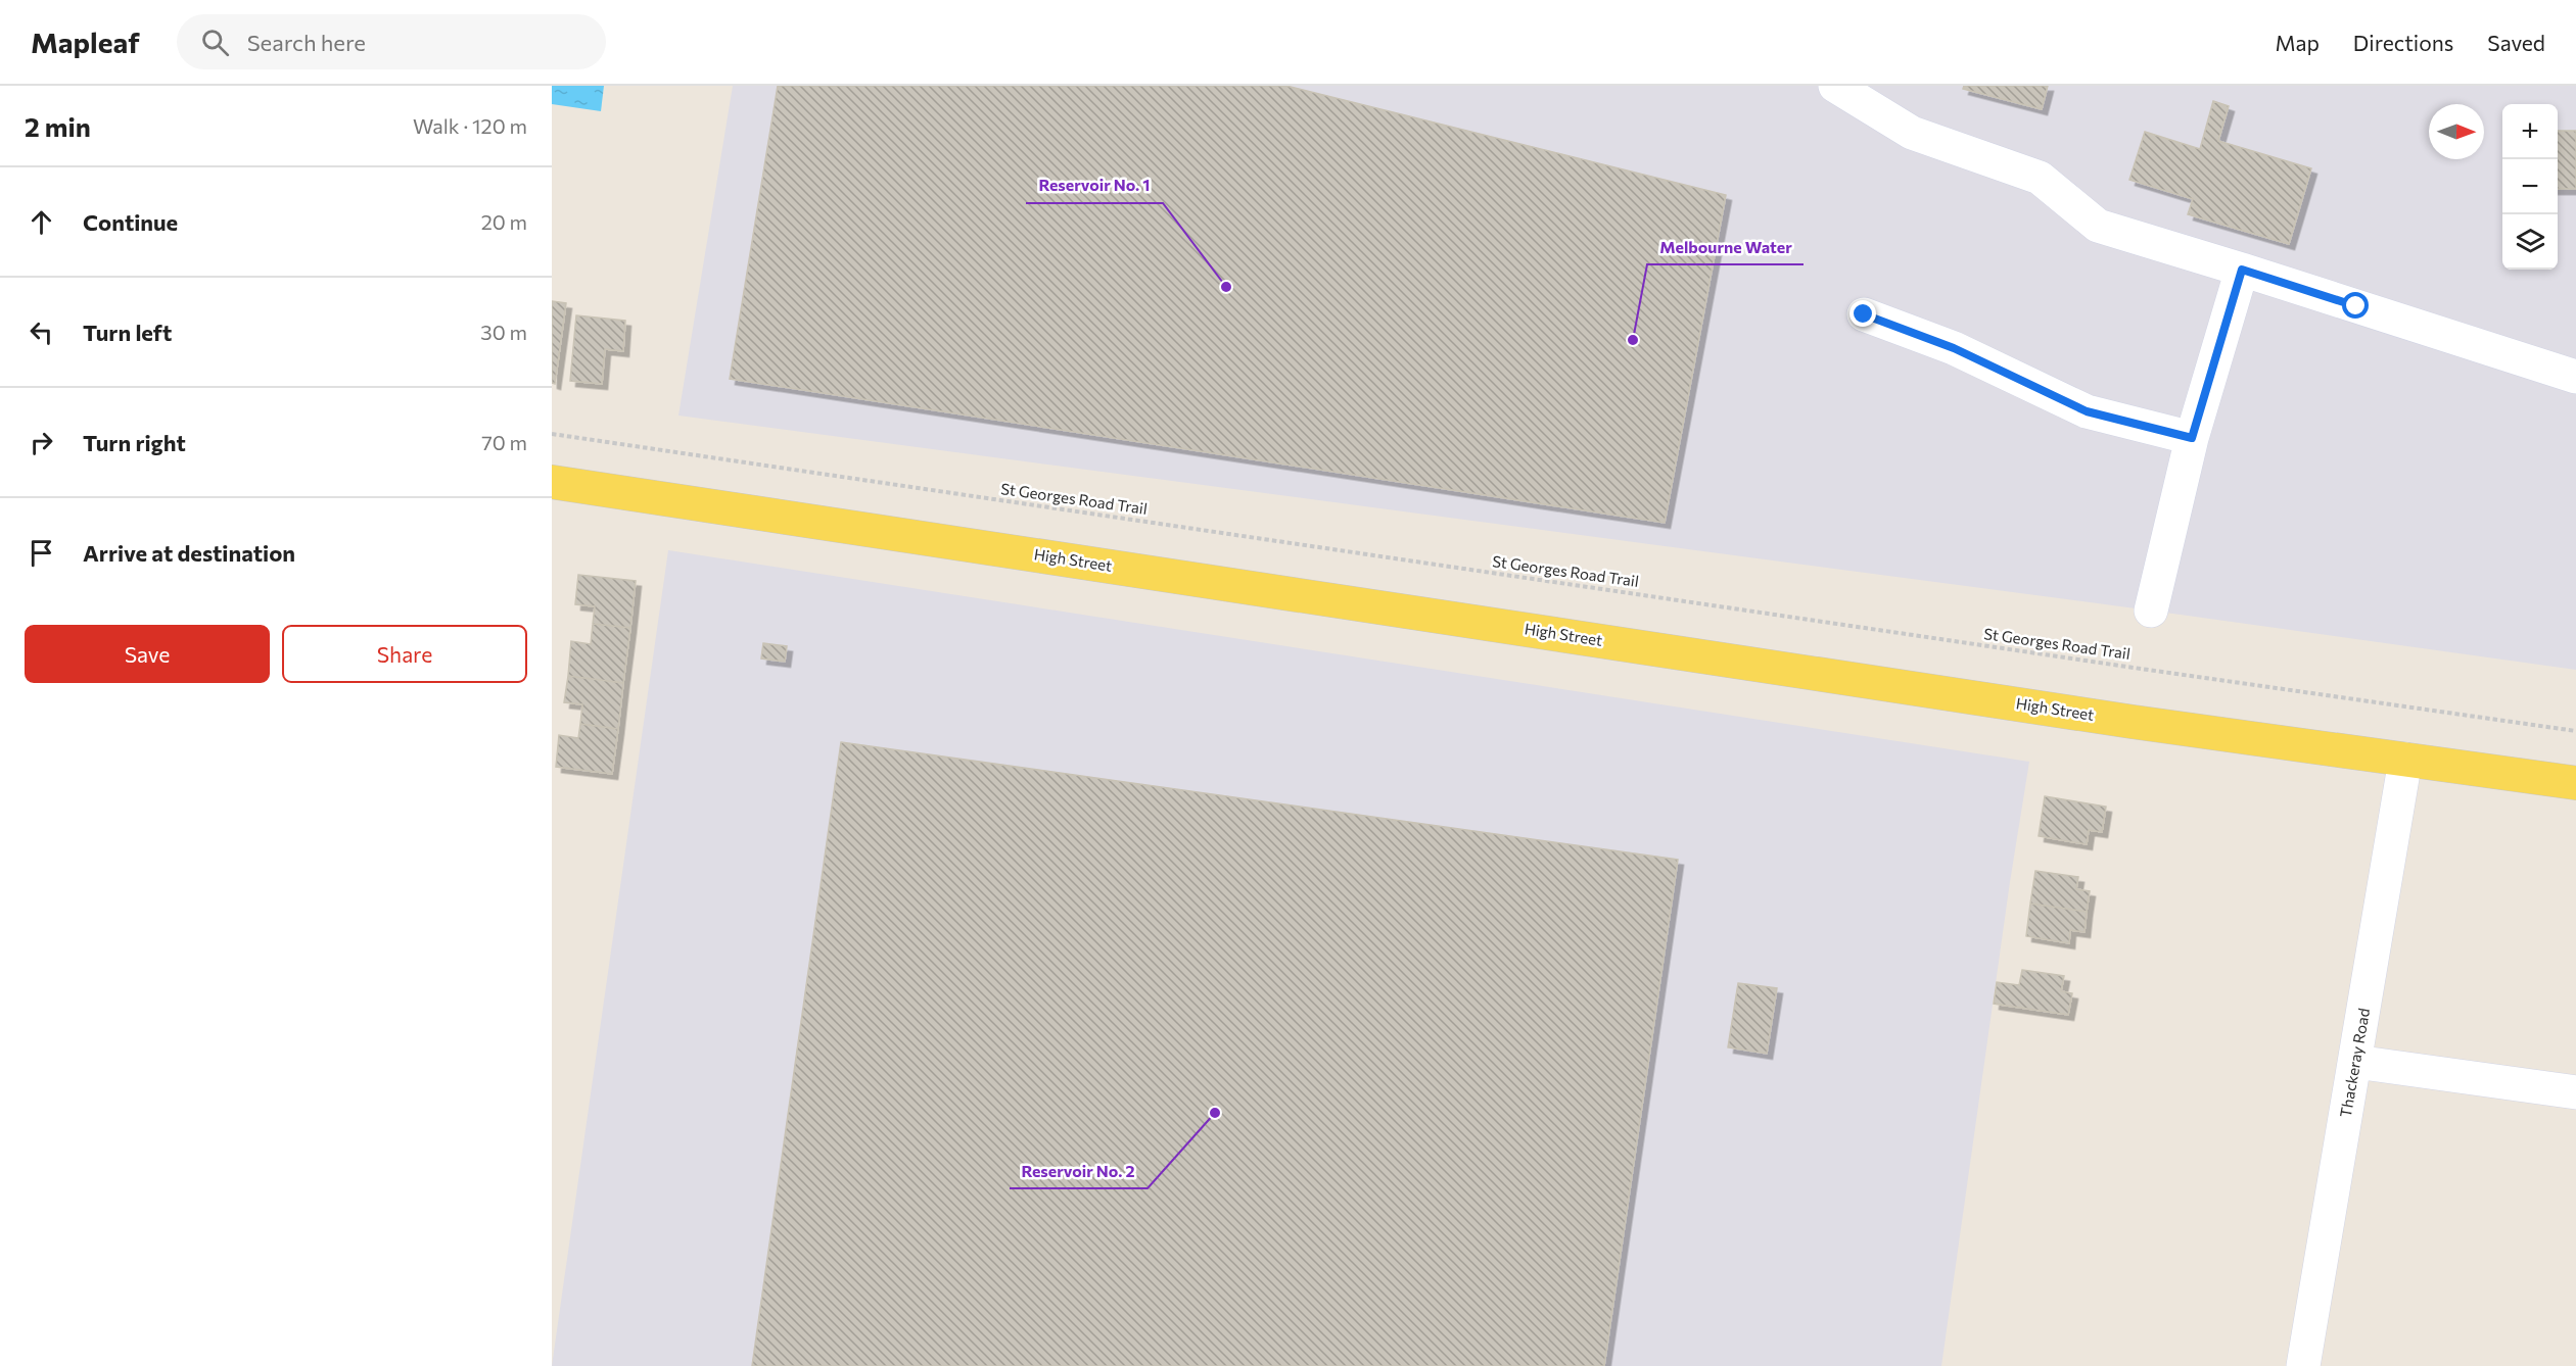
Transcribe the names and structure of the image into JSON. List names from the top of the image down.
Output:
{
  "streets": {
    "main road": ["High Street"],
    "street": ["Thackeray Road"],
    "path": ["St Georges Road Trail"]
  },
  "crossings": [
    ["High Street", "Thackeray Road"]
  ],
  "places": ["Reservoir No. 1", "Melbourne Water", "Reservoir No. 2"],
  "north": "right",
  "page": {
    "header": "Mapleaf",
    "search": "Search here",
    "nav": ["Map", "Directions", "Saved"],
    "heading": ["2 min", "Walk · 120 m"],
    "map_buttons": ["+", "−"],
    "list": [
      ["Continue", "20 m"],
      ["Turn left", "30 m"],
      ["Turn right", "70 m"],
      "Arrive at destination"
    ],
    "buttons": ["Save", "Share"]
  }
}
